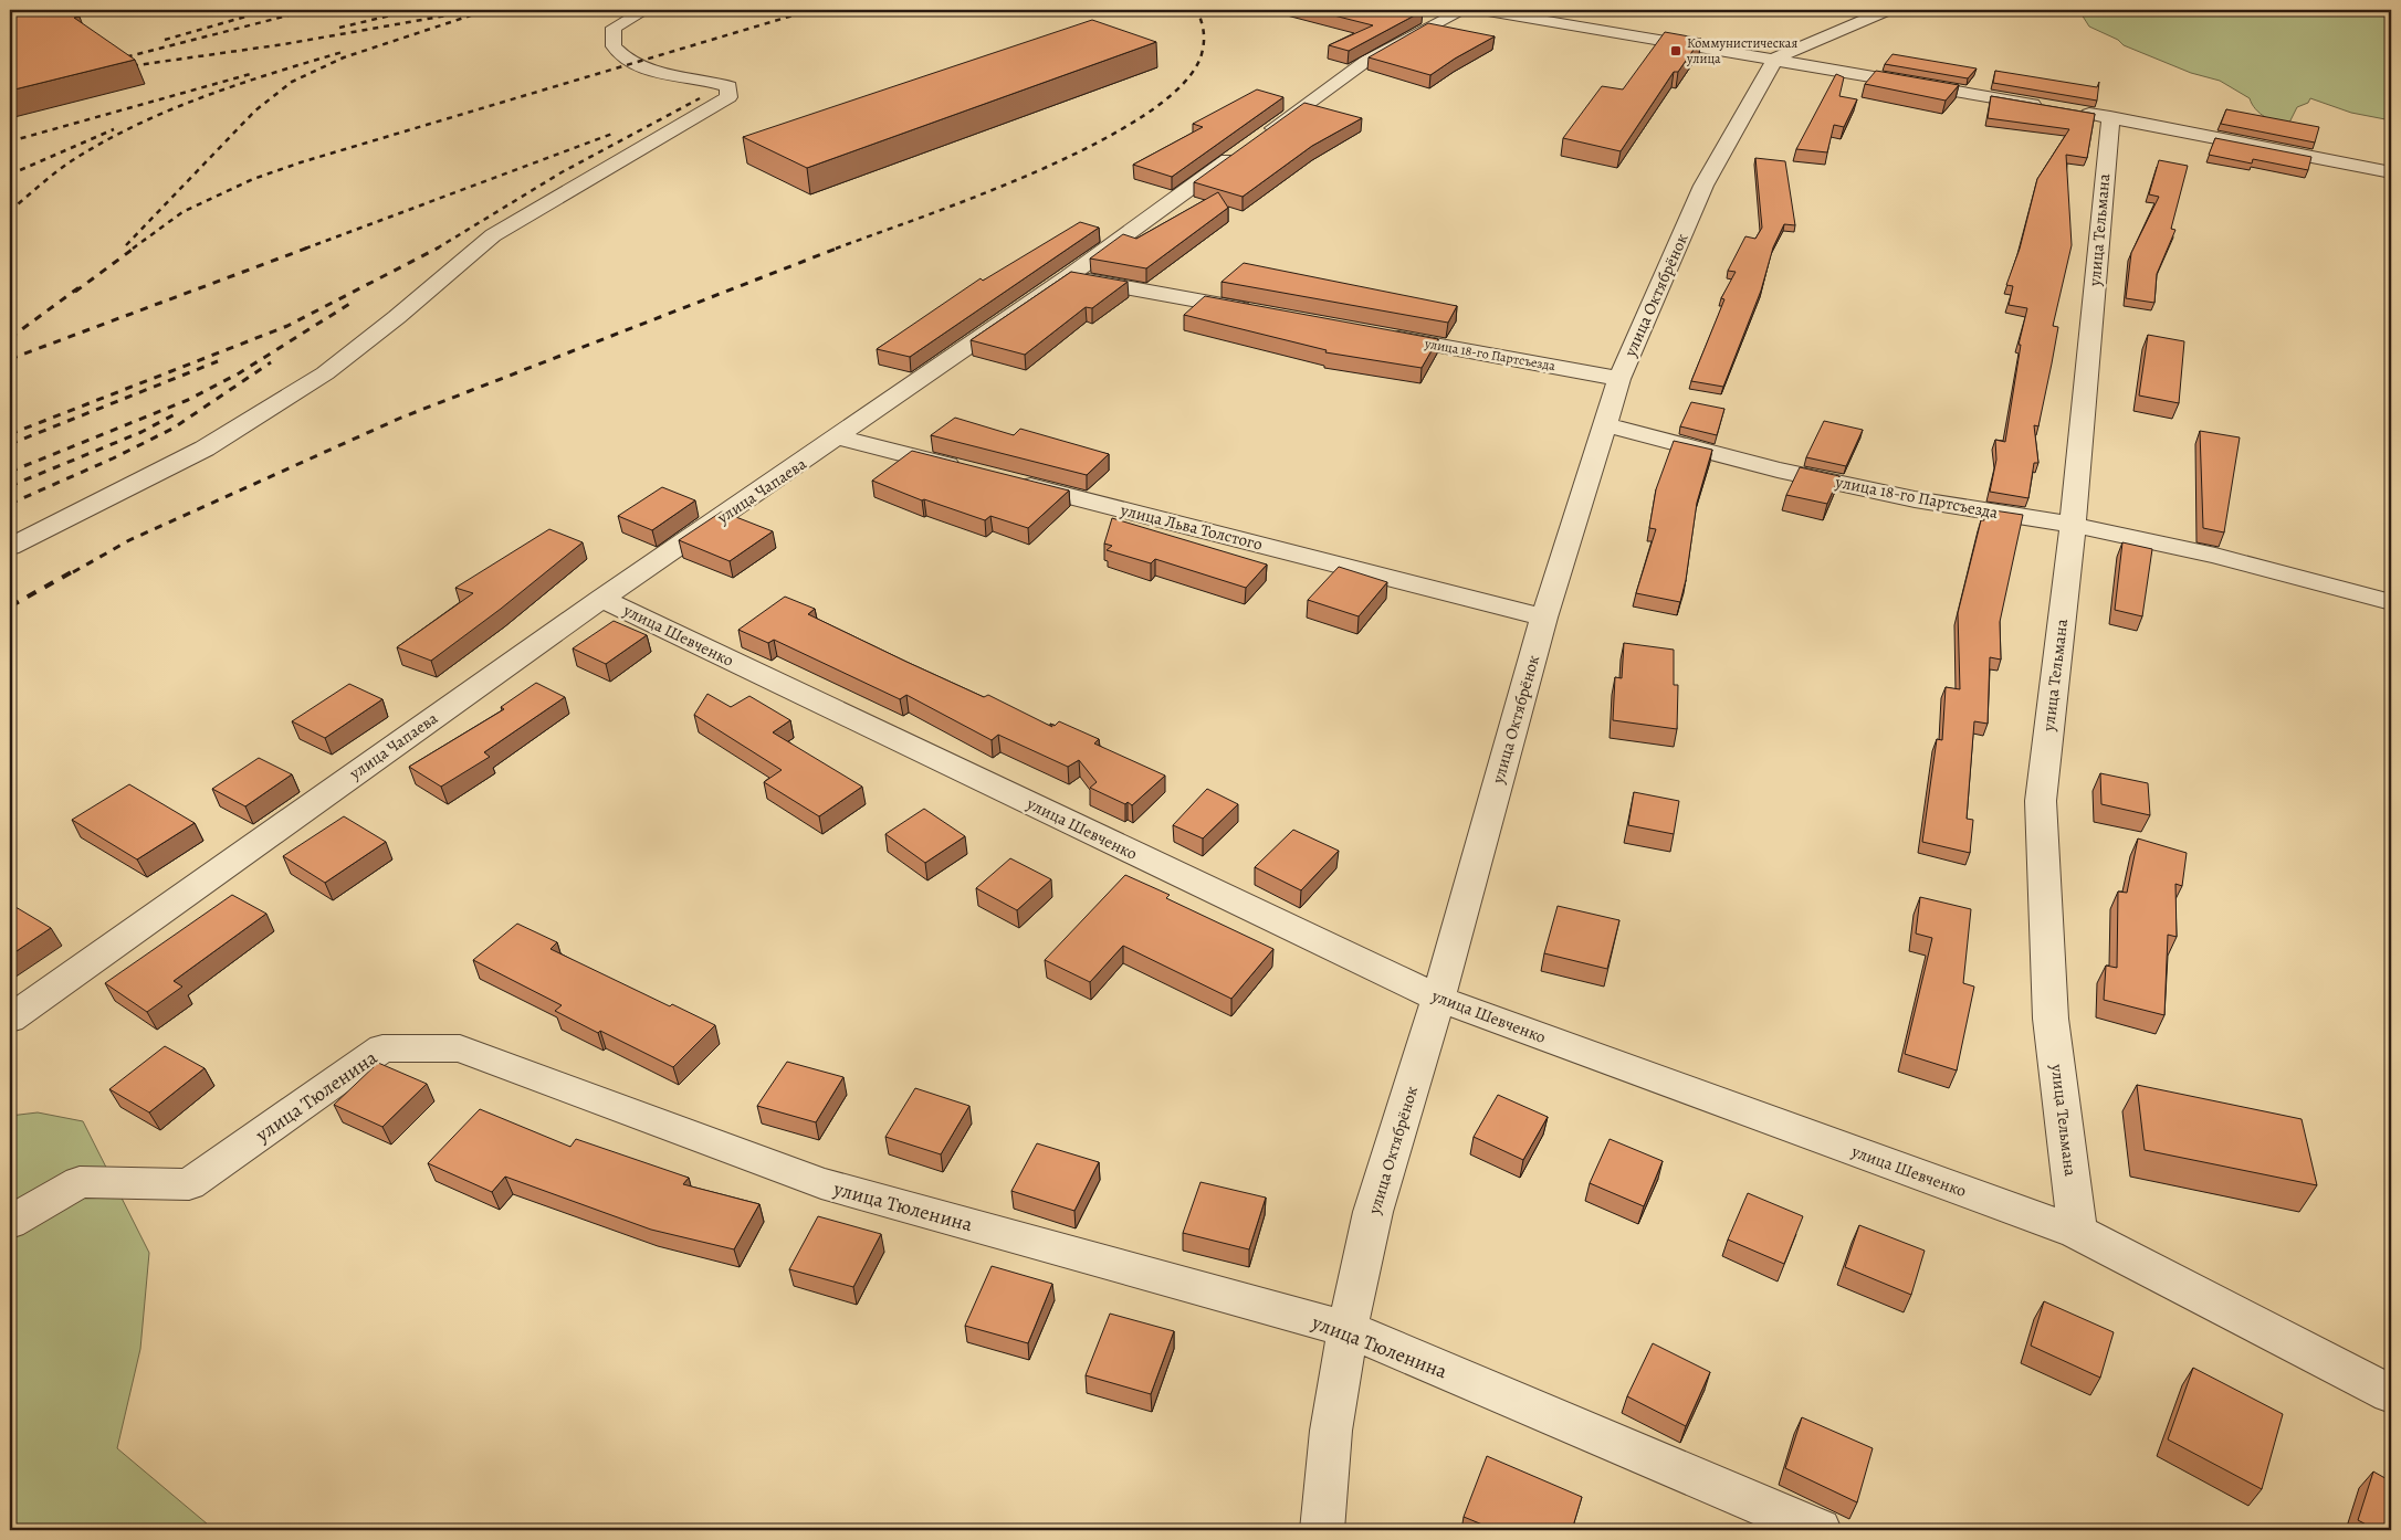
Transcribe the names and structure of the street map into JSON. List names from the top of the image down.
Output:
{
  "streets": {
    "street": [
      "улица Тельмана",
      "улица Октябрёнок",
      "улица 18-го Партсъезда",
      "улица Чапаева",
      "улица Льва Толстого",
      "улица Шевченко",
      "улица Тюленина"
    ]
  },
  "crossings": [
    ["улица Тельмана", "улица 18-го Партсъезда"],
    ["улица Тельмана", "улица Шевченко"],
    ["улица Октябрёнок", "улица 18-го Партсъезда"],
    ["улица Октябрёнок", "улица Льва Толстого"],
    ["улица Октябрёнок", "улица Шевченко"],
    ["улица Октябрёнок", "улица Тюленина"],
    ["улица Чапаева", "улица Шевченко"]
  ],
  "places": {
    "transit": ["Коммунистическая улица"]
  }
}
